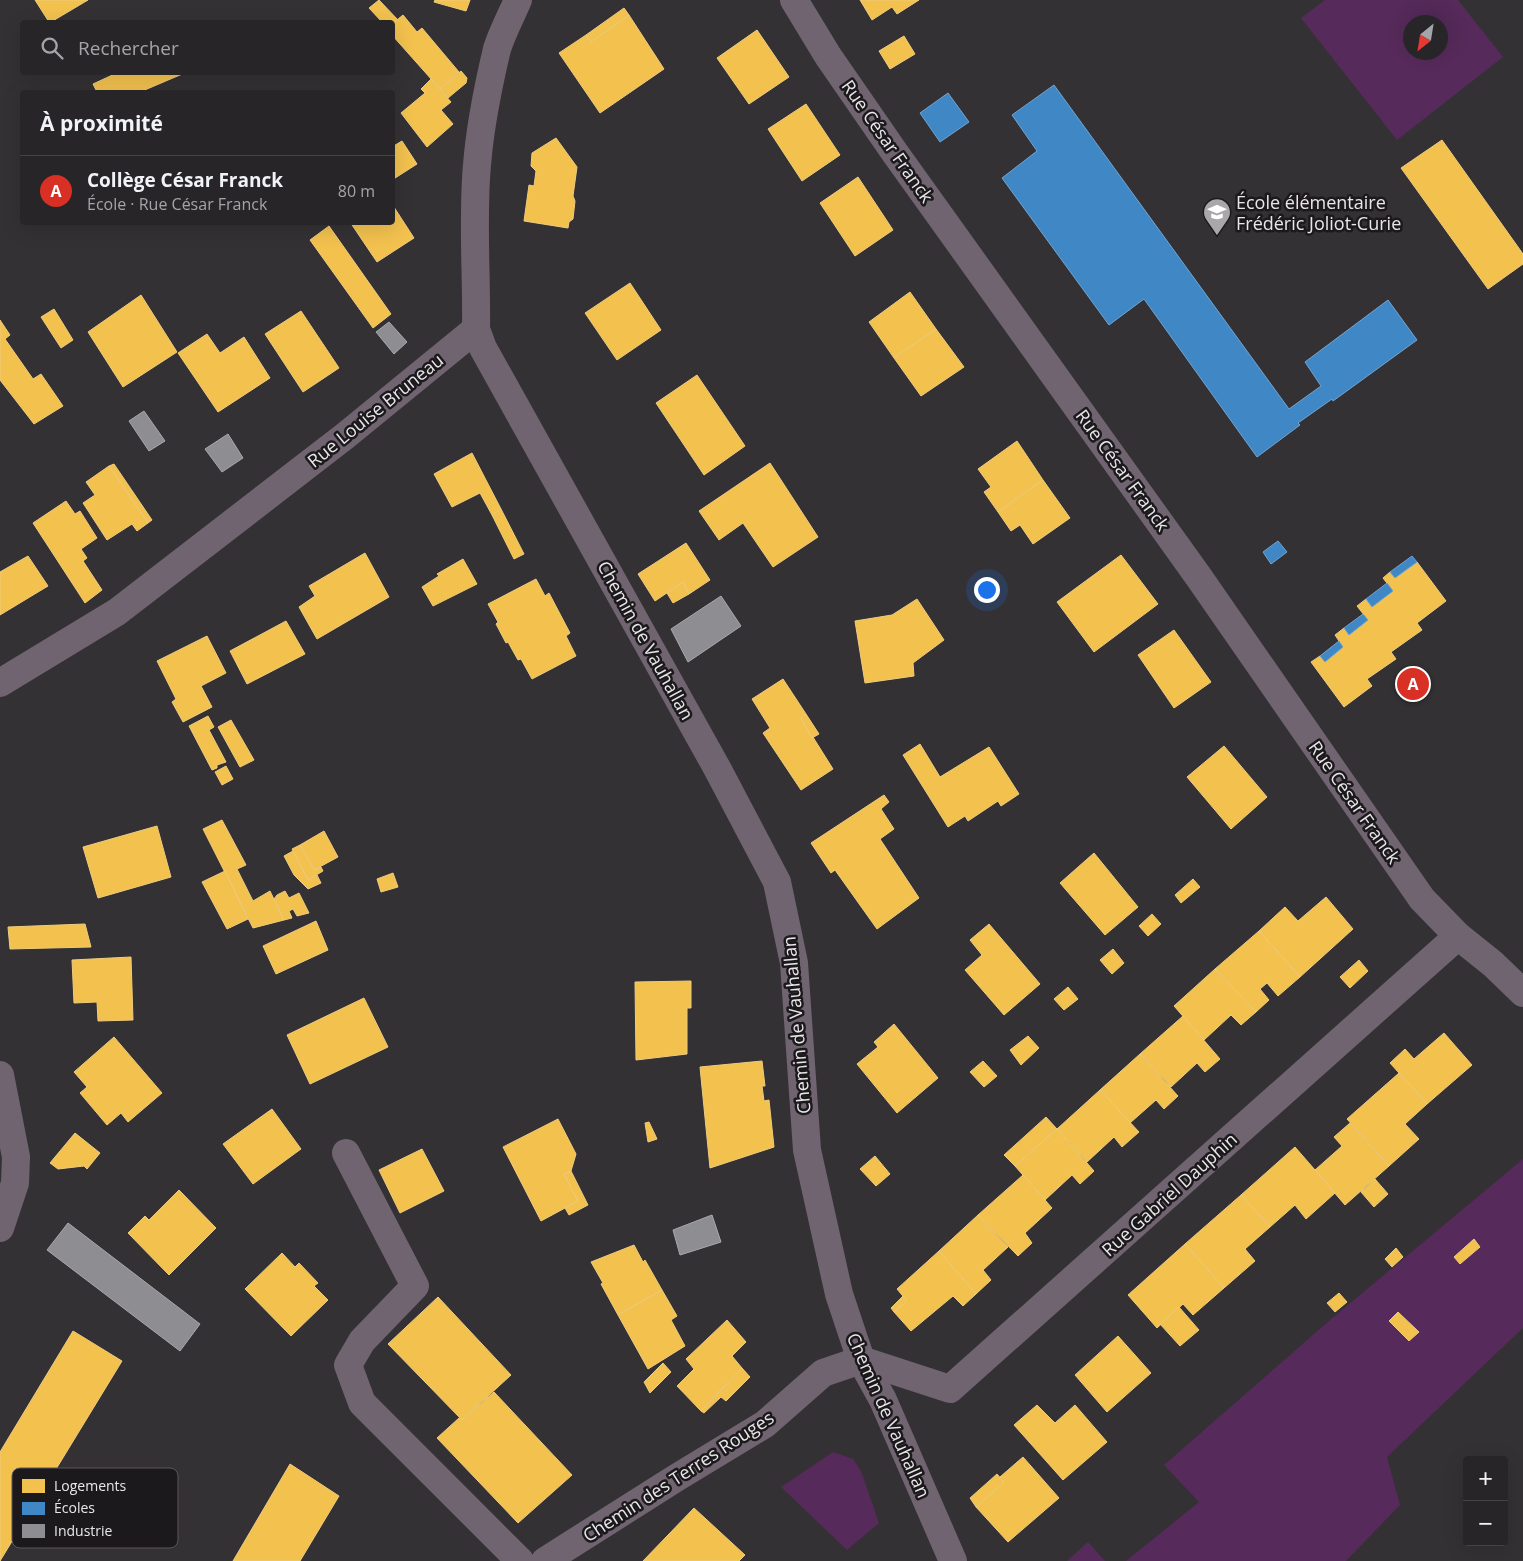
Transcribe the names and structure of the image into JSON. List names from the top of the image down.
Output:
{
  "streets": {
    "street": [
      "Rue César Franck",
      "Rue Louise Bruneau",
      "Chemin de Vauhallan",
      "Rue Gabriel Dauphin",
      "Chemin des Terres Rouges"
    ]
  },
  "crossings": [
    ["Rue César Franck", "Rue Gabriel Dauphin"],
    ["Rue Louise Bruneau", "Chemin de Vauhallan"],
    ["Chemin de Vauhallan", "Rue Gabriel Dauphin"],
    ["Chemin de Vauhallan", "Chemin des Terres Rouges"],
    ["Rue Gabriel Dauphin", "Chemin des Terres Rouges"]
  ],
  "places": {
    "school or university": ["École élémentaire Frédéric Joliot-Curie"]
  },
  "legend": ["Logements", "Écoles", "Industrie"],
  "north": "bottom left",
  "page": {
    "search": "Rechercher",
    "heading": "À proximité",
    "list": [
      {
        "mark": "A",
        "name": "Collège César Franck",
        "note": "École · Rue César Franck",
        "value": "80 m"
      }
    ],
    "pins": "A",
    "map_buttons": ["+", "−"]
  }
}
